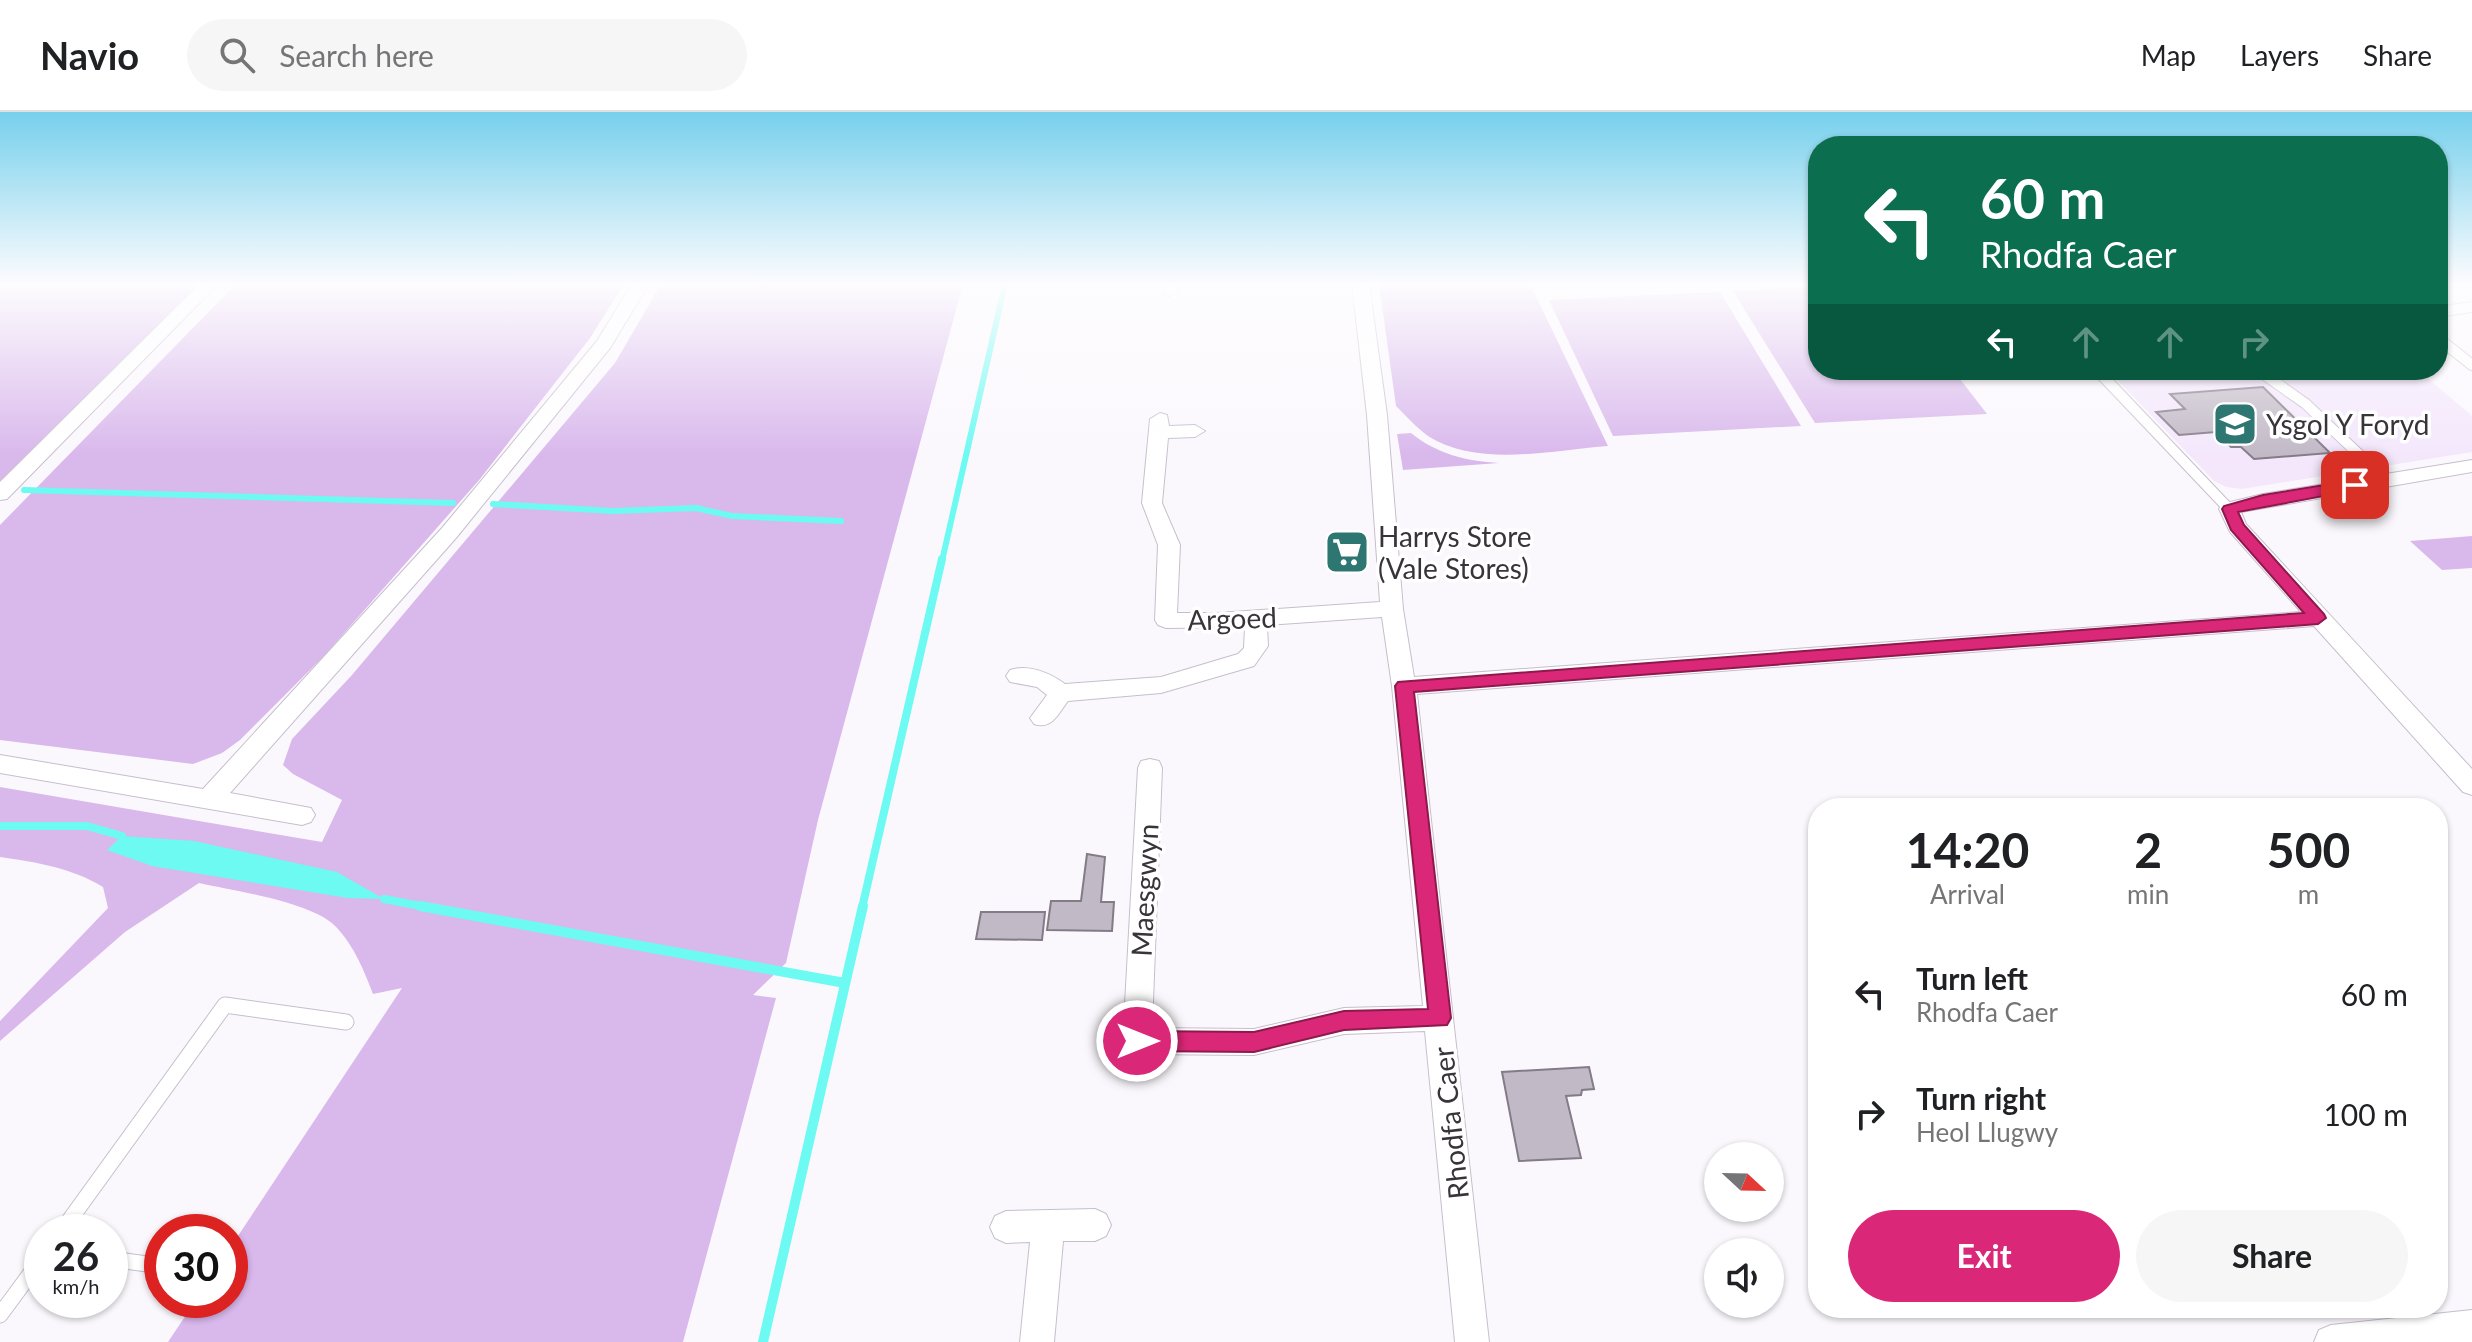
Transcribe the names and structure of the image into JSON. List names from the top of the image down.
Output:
{
  "streets": {
    "street": ["Argoed", "Maesgwyn", "Rhodfa Caer"]
  },
  "crossings": [
    ["Argoed", "Rhodfa Caer"],
    ["Maesgwyn", "Rhodfa Caer"]
  ],
  "places": {
    "school or university": ["Ysgol Y Foryd"],
    "supermarket": ["Harrys Store (Vale Stores)"]
  },
  "north": "right",
  "page": {
    "header": "Navio",
    "search": "Search here",
    "nav": ["Map", "Layers", "Share"],
    "turn": ["60 m", "Rhodfa Caer"],
    "eta": [
      "14:20",
      "Arrival",
      "2",
      "min",
      "500",
      "m"
    ],
    "list": [
      {
        "name": "Turn left",
        "note": "Rhodfa Caer",
        "value": "60 m"
      },
      {
        "name": "Turn right",
        "note": "Heol Llugwy",
        "value": "100 m"
      }
    ],
    "buttons": ["Exit", "Share"],
    "speed": "26 km/h",
    "limit": "30"
  }
}
